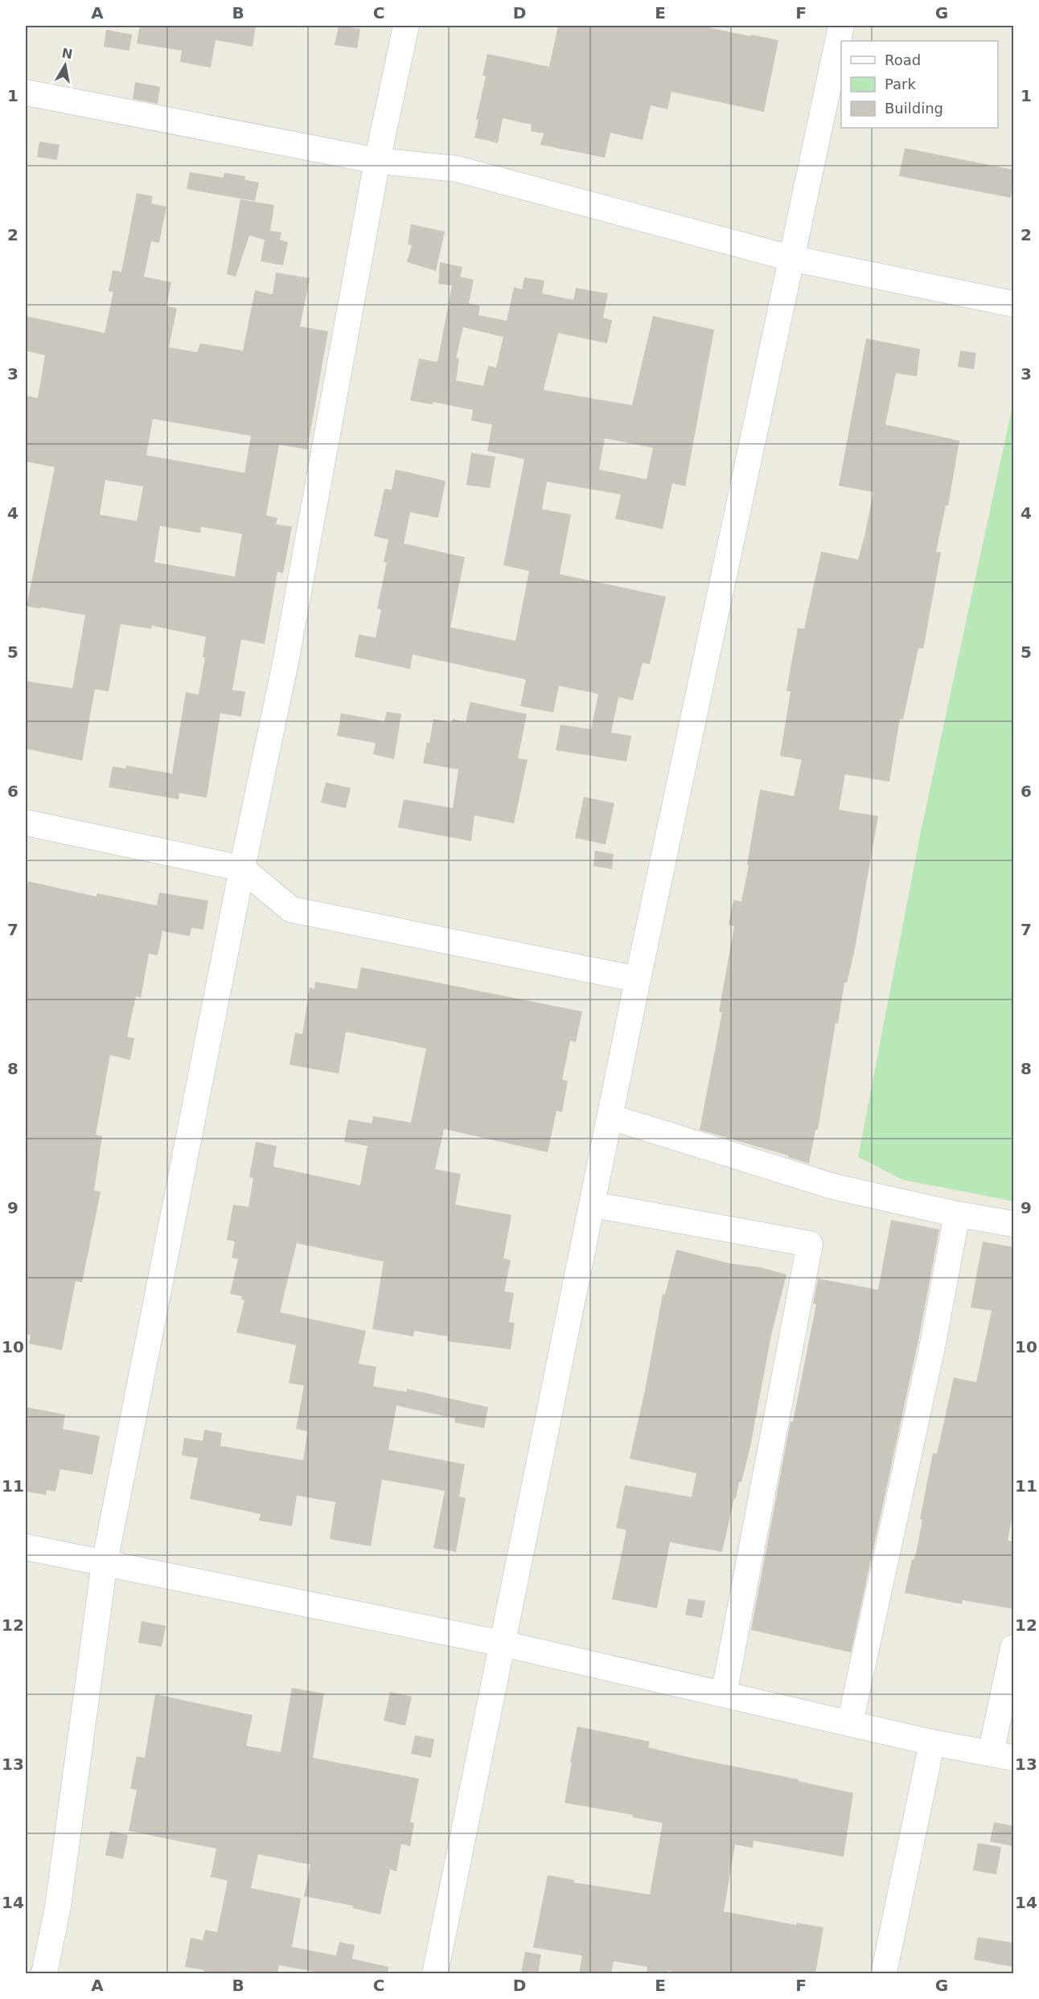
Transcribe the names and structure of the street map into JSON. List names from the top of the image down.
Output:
{
  "legend": ["Road", "Park", "Building"],
  "north": "top",
  "grid": {
    "columns": [
      "A",
      "B",
      "C",
      "D",
      "E",
      "F",
      "G"
    ],
    "rows": [
      "1",
      "2",
      "3",
      "4",
      "5",
      "6",
      "7",
      "8",
      "9",
      "10",
      "11",
      "12",
      "13",
      "14"
    ]
  }
}
